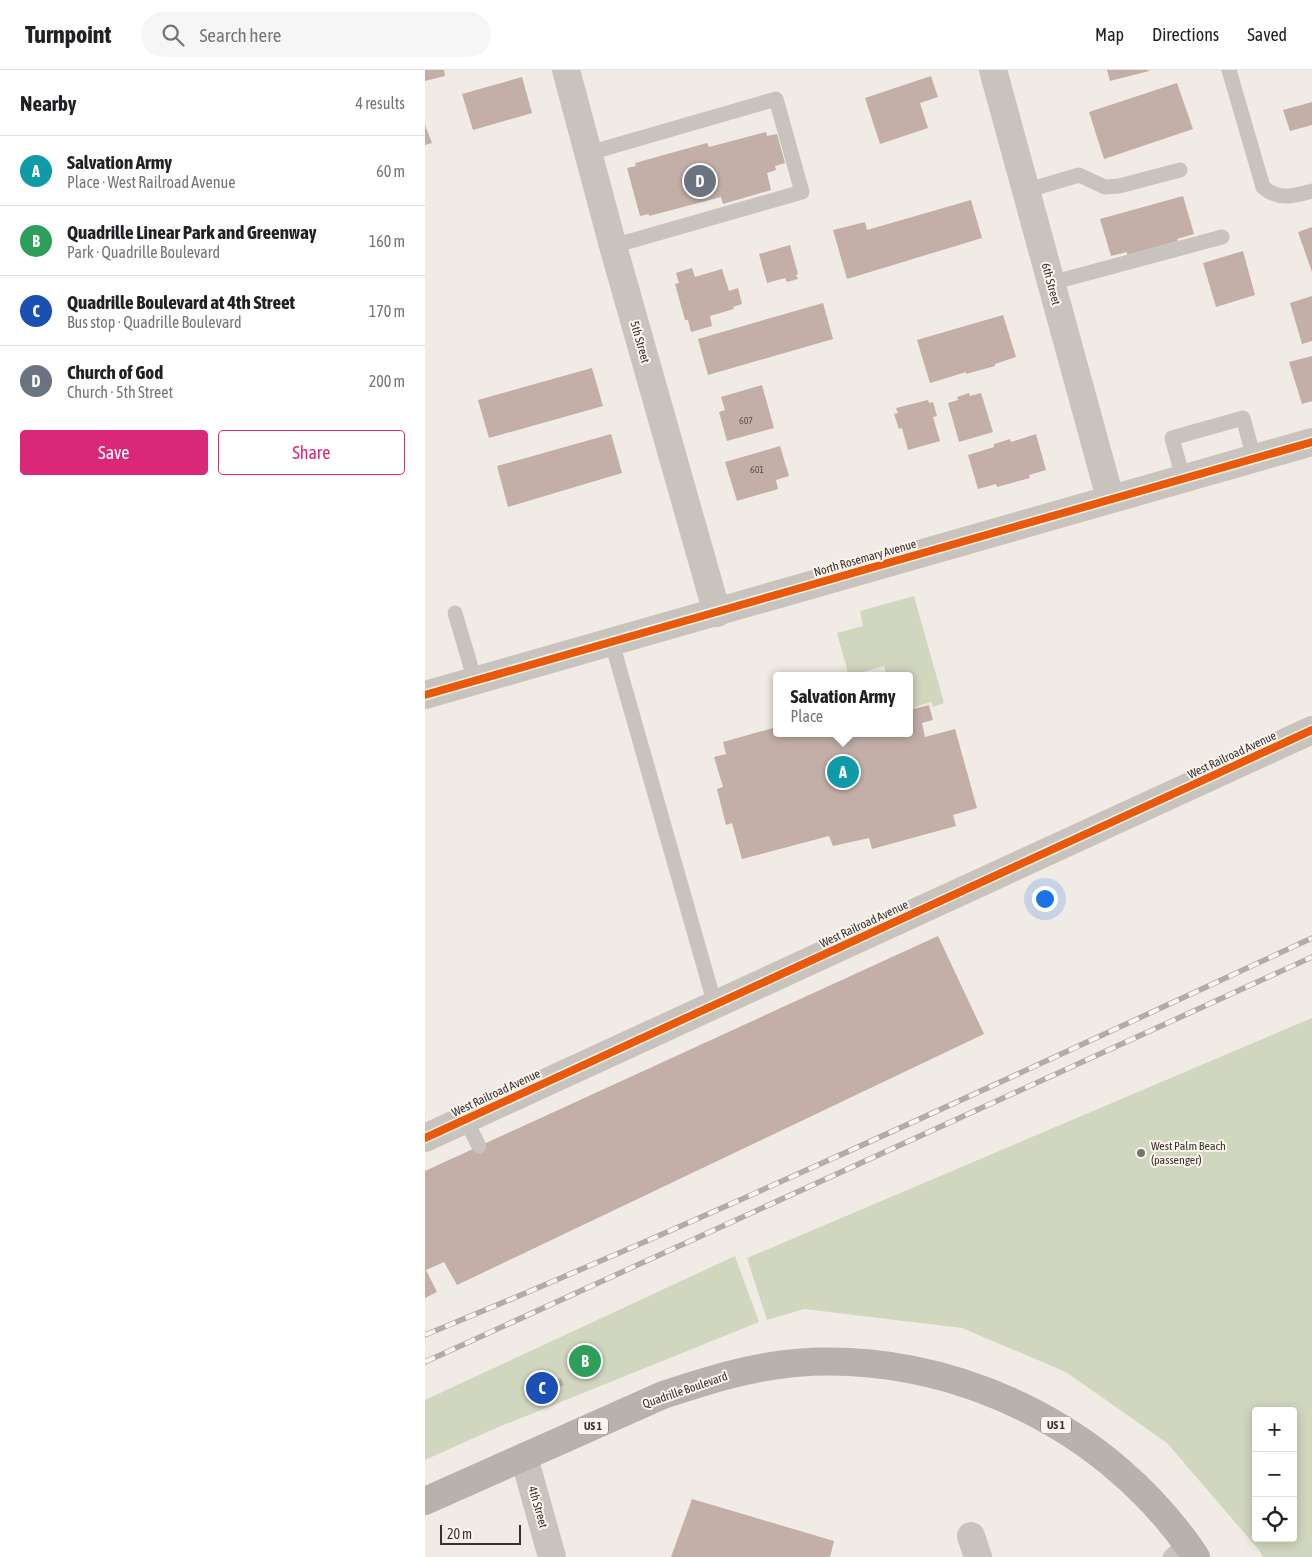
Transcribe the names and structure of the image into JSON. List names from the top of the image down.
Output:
{
  "streets": {
    "main road": ["Quadrille Boulevard", "US 1"],
    "street": [
      "6th Street",
      "5th Street",
      "North Rosemary Avenue",
      "West Railroad Avenue",
      "4th Street"
    ]
  },
  "crossings": [
    ["6th Street", "North Rosemary Avenue"],
    ["5th Street", "North Rosemary Avenue"],
    ["Quadrille Boulevard", "4th Street"]
  ],
  "places": ["West Palm Beach (passenger)"],
  "house_numbers": ["607", "601"],
  "scale_bar": "20 m",
  "page": {
    "header": "Turnpoint",
    "search": "Search here",
    "nav": ["Map", "Directions", "Saved"],
    "heading": ["Nearby", "4 results"],
    "list": [
      {
        "mark": "A",
        "name": "Salvation Army",
        "note": "Place · West Railroad Avenue",
        "value": "60 m"
      },
      {
        "mark": "B",
        "name": "Quadrille Linear Park and Greenway",
        "note": "Park · Quadrille Boulevard",
        "value": "160 m"
      },
      {
        "mark": "C",
        "name": "Quadrille Boulevard at 4th Street",
        "note": "Bus stop · Quadrille Boulevard",
        "value": "170 m"
      },
      {
        "mark": "D",
        "name": "Church of God",
        "note": "Church · 5th Street",
        "value": "200 m"
      }
    ],
    "pins": [
      "D",
      "A",
      "B",
      "C"
    ],
    "buttons": ["Save", "Share"],
    "popup": ["Salvation Army", "Place"],
    "map_buttons": ["+", "−"],
    "scale": "20 m"
  }
}
